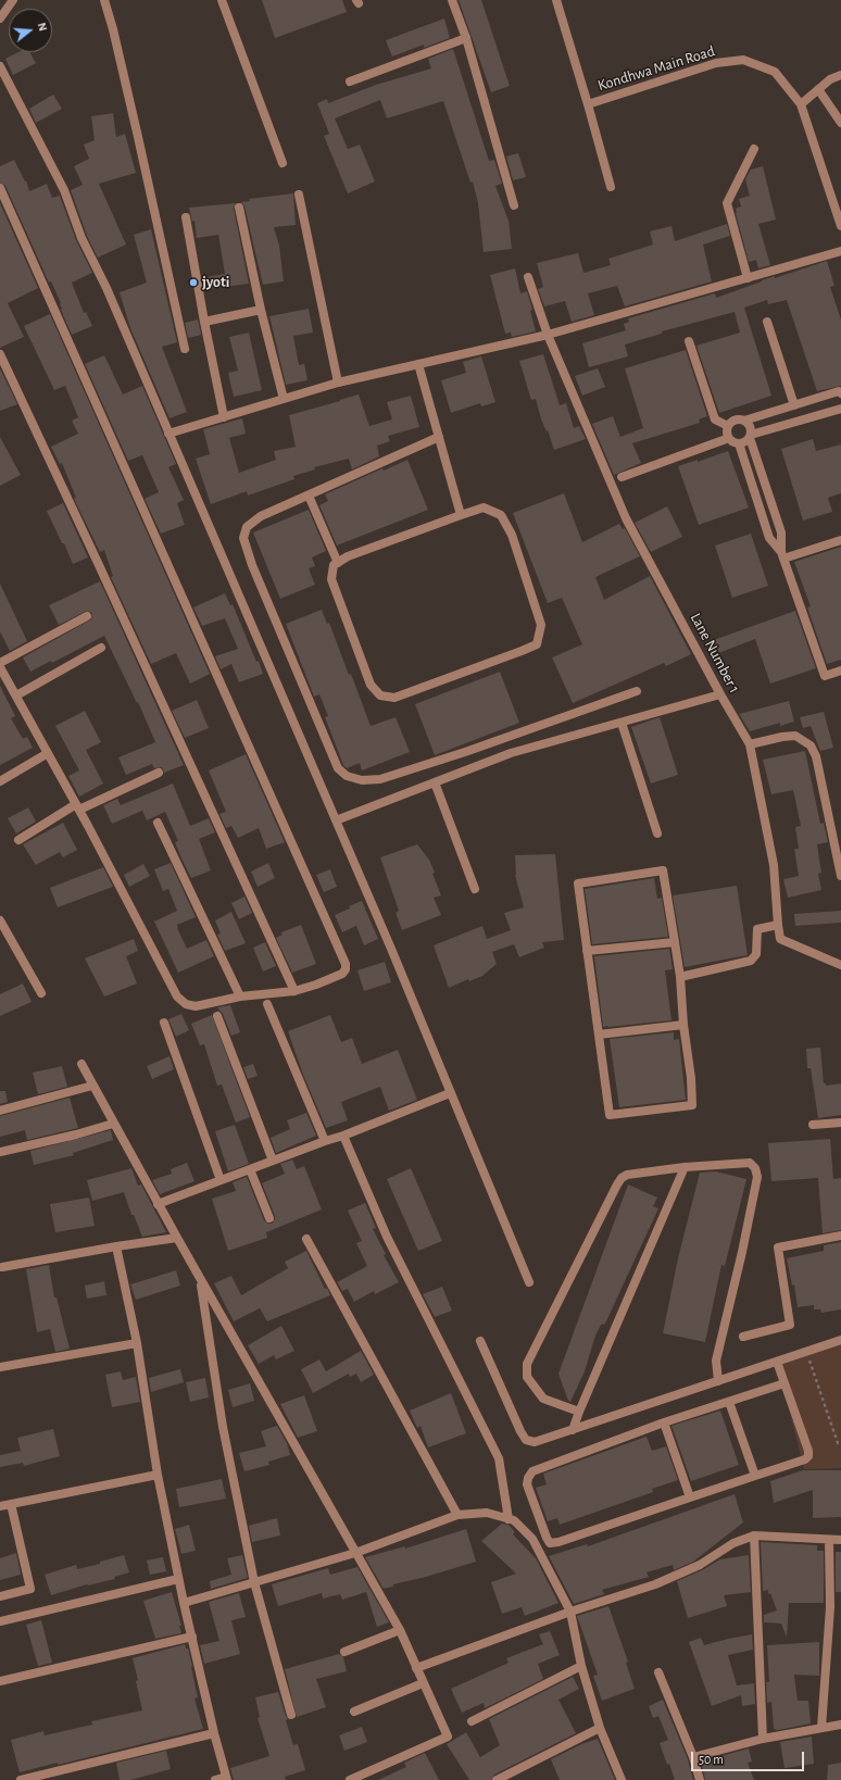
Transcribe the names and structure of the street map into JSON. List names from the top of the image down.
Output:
{
  "streets": {
    "street": ["Kondhwa Main Road", "Lane Number 1"]
  },
  "places": ["jyoti"],
  "scale_bar": "50 m",
  "north": "right"
}
